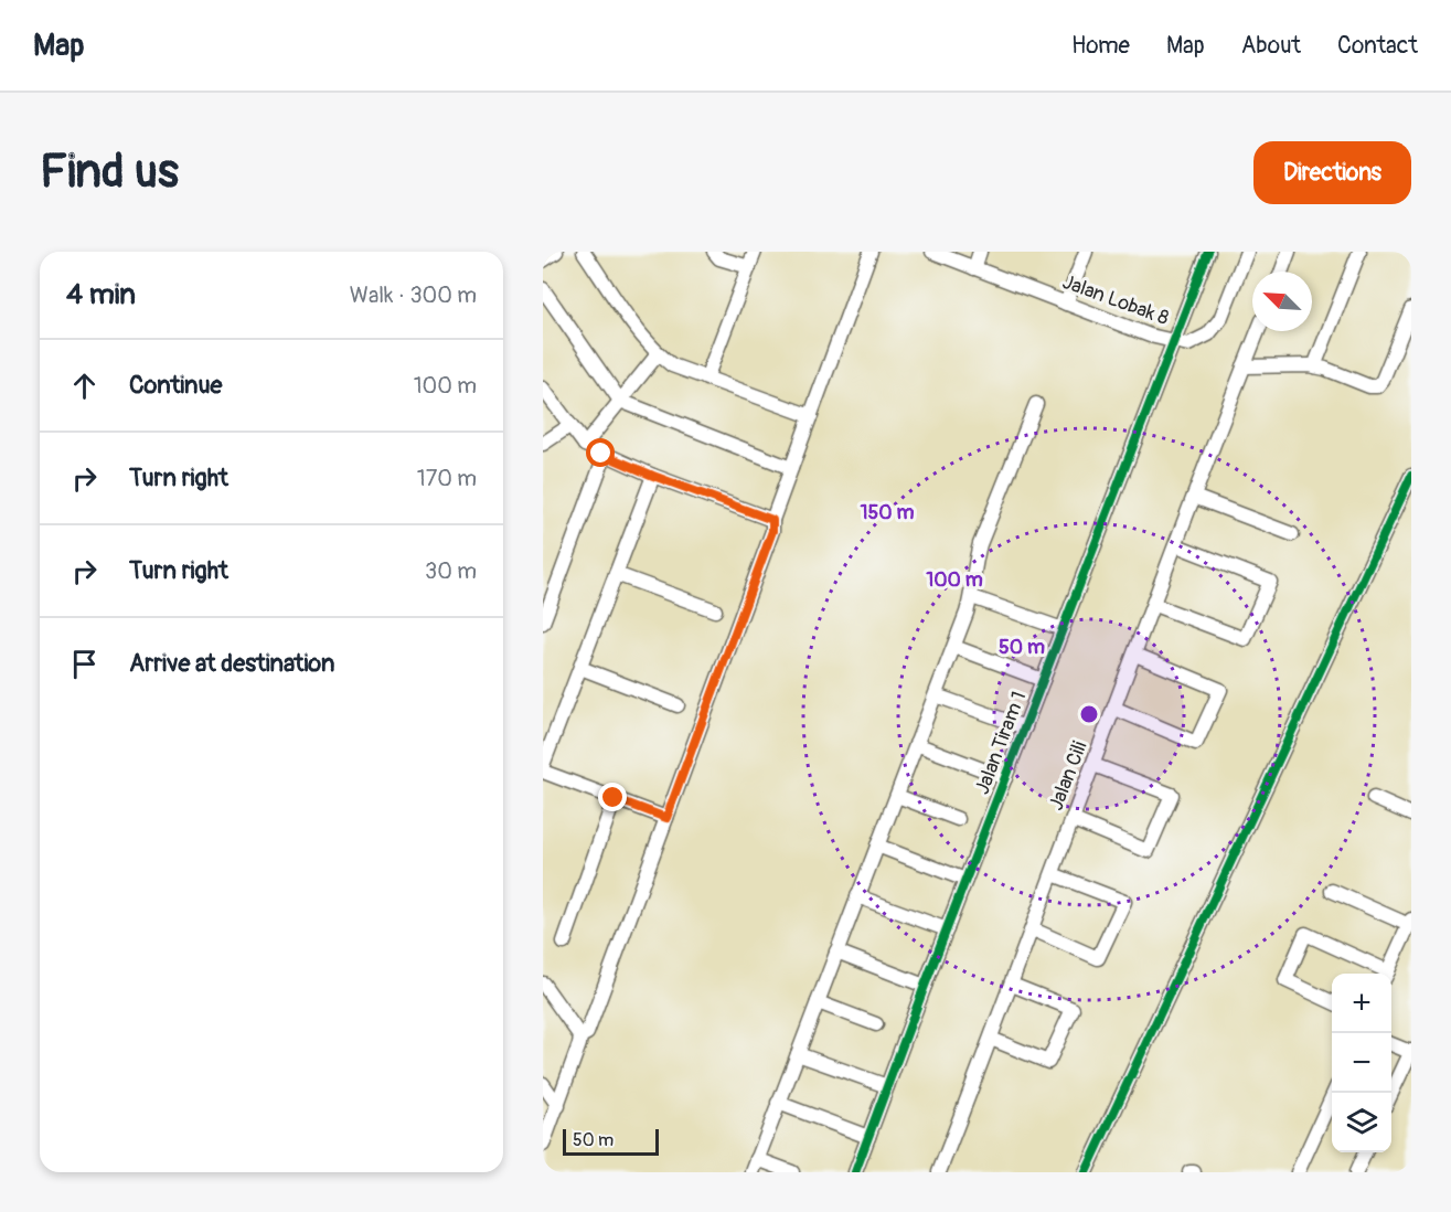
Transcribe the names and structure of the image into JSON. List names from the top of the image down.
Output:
{
  "streets": {
    "street": ["Jalan Lobak 8", "Jalan Tiram 1", "Jalan Cili"]
  },
  "crossings": [
    ["Jalan Lobak 8", "Jalan Tiram 1"]
  ],
  "scale_bar": "50 m",
  "north": "top left",
  "page": {
    "header": "Map",
    "nav": [
      "Home",
      "Map",
      "About",
      "Contact"
    ],
    "buttons": "Directions",
    "title": "Find us",
    "heading": ["4 min", "Walk · 300 m"],
    "list": [
      ["Continue", "100 m"],
      ["Turn right", "170 m"],
      ["Turn right", "30 m"],
      "Arrive at destination"
    ],
    "map_buttons": ["+", "−"],
    "scale": "50 m"
  },
  "rings": ["150 m", "100 m", "50 m"]
}
